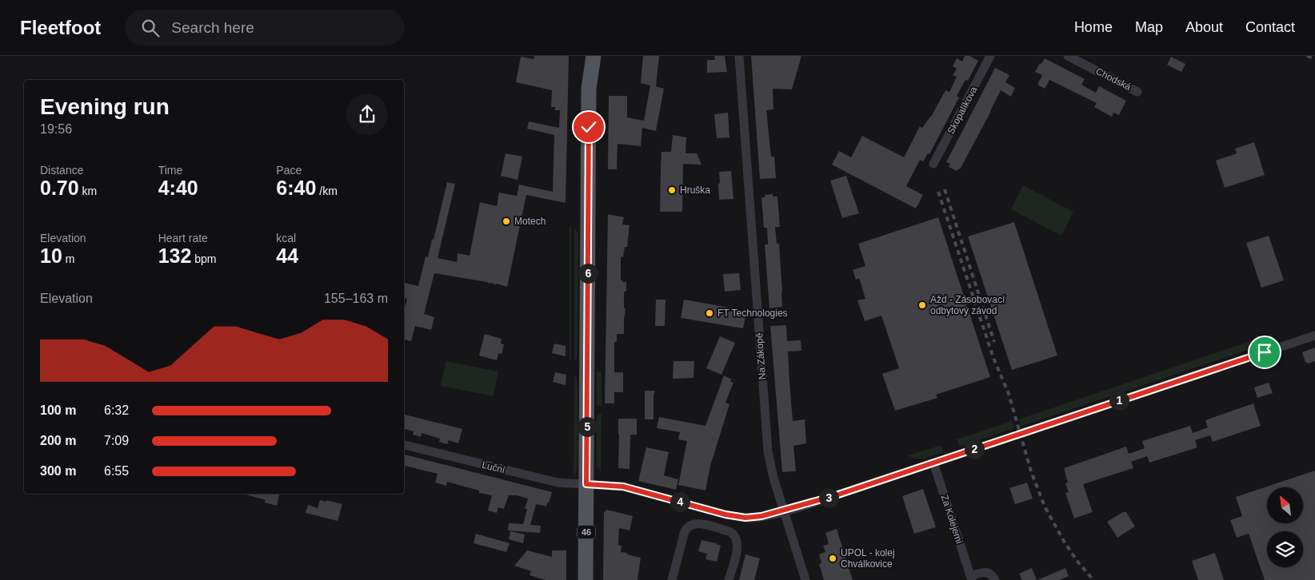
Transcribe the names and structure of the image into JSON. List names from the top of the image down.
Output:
{
  "streets": {
    "main road": ["46"],
    "street": [
      "Chodská",
      "Skopalíkova",
      "Na Zákopě",
      "Luční",
      "Za Kolejemi"
    ]
  },
  "crossings": [
    ["Na Zákopě", "Luční"],
    ["Luční", "Za Kolejemi"],
    ["Luční", "46"]
  ],
  "places": [
    "Hruška",
    "Motech",
    "Ažd - Zásobovací odbytový závod",
    "FT Technologies",
    "UPOL - kolej Chválkovice"
  ],
  "north": "top left",
  "page": {
    "header": "Fleetfoot",
    "search": "Search here",
    "nav": [
      "Home",
      "Map",
      "About",
      "Contact"
    ],
    "heading": ["Evening run", "19:56"],
    "stats": [
      ["Distance", "0.70 km"],
      ["Time", "4:40"],
      ["Pace", "6:40 /km"],
      ["Elevation", "10 m"],
      ["Heart rate", "132 bpm"],
      ["kcal", "44"]
    ],
    "pins": [
      "6",
      "1",
      "5",
      "2",
      "3",
      "4"
    ],
    "chart": ["Elevation", "155–163 m"],
    "list": [
      {
        "name": "100 m",
        "note": "6:32"
      },
      {
        "name": "200 m",
        "note": "7:09"
      },
      {
        "name": "300 m",
        "note": "6:55"
      }
    ]
  }
}
